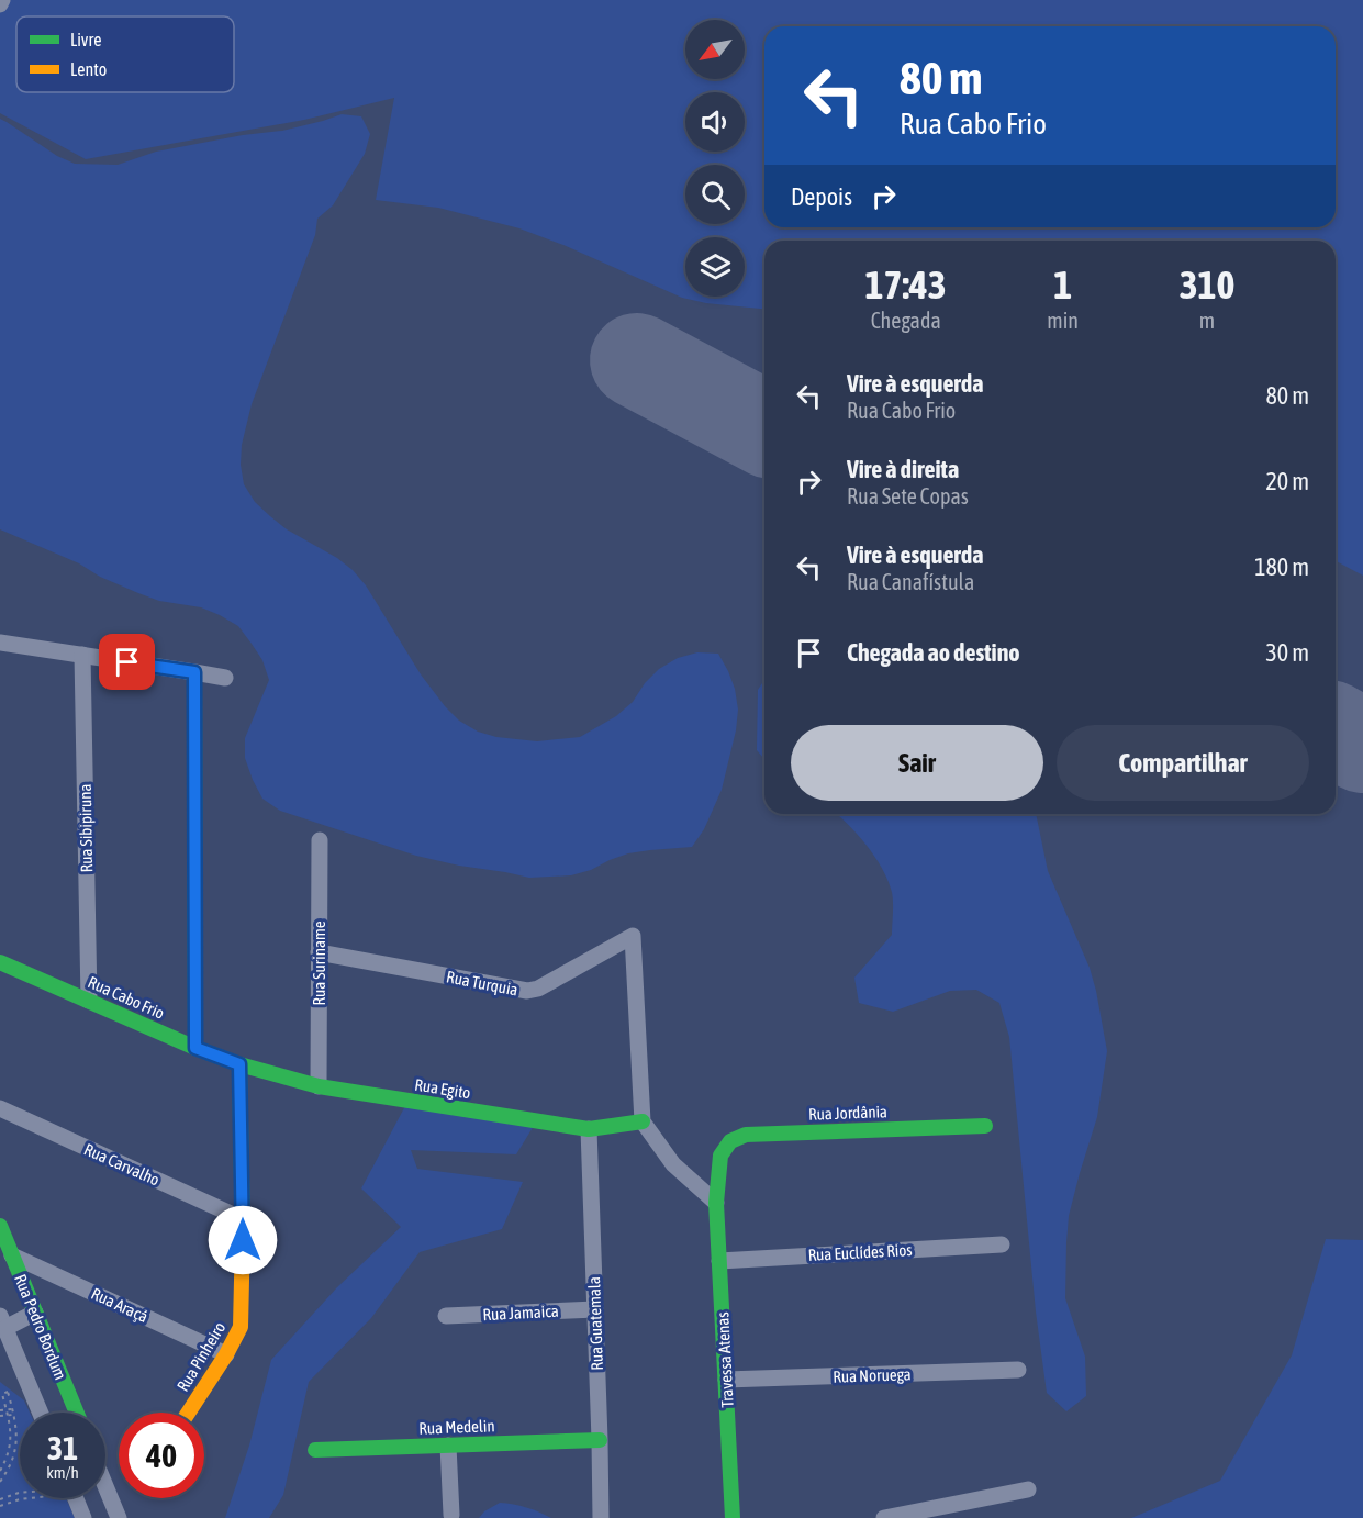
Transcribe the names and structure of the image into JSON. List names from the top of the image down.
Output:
{
  "streets": {
    "street": [
      "Rua Sibipiruna",
      "Rua Suriname",
      "Rua Turquia",
      "Rua Cabo Frio",
      "Rua Egito",
      "Rua Jordânia",
      "Rua Carvalho",
      "Rua Euclídes Rios",
      "Rua Araçá",
      "Rua Jamaica",
      "Rua Guatemala",
      "Rua Pedro Bordum",
      "Rua Pinheiro",
      "Travessa Atenas",
      "Rua Noruega",
      "Rua Medelin"
    ]
  },
  "crossings": [
    ["Rua Sibipiruna", "Rua Cabo Frio"],
    ["Rua Suriname", "Rua Turquia"],
    ["Rua Suriname", "Rua Egito"],
    ["Rua Turquia", "Rua Egito"],
    ["Rua Cabo Frio", "Rua Egito"],
    ["Rua Cabo Frio", "Rua Pinheiro"],
    ["Rua Egito", "Rua Guatemala"],
    ["Rua Egito", "Rua Pinheiro"],
    ["Rua Jordânia", "Travessa Atenas"],
    ["Rua Carvalho", "Rua Pinheiro"],
    ["Rua Euclídes Rios", "Travessa Atenas"],
    ["Rua Araçá", "Rua Pedro Bordum"],
    ["Rua Araçá", "Rua Pinheiro"],
    ["Rua Jamaica", "Rua Guatemala"],
    ["Rua Guatemala", "Rua Medelin"],
    ["Travessa Atenas", "Rua Noruega"]
  ],
  "legend": ["Livre", "Lento"],
  "north": "bottom left",
  "page": {
    "turn": ["80 m", "Rua Cabo Frio"],
    "then": "Depois",
    "eta": [
      "17:43",
      "Chegada",
      "1",
      "min",
      "310",
      "m"
    ],
    "list": [
      {
        "name": "Vire à esquerda",
        "note": "Rua Cabo Frio",
        "value": "80 m"
      },
      {
        "name": "Vire à direita",
        "note": "Rua Sete Copas",
        "value": "20 m"
      },
      {
        "name": "Vire à esquerda",
        "note": "Rua Canafístula",
        "value": "180 m"
      },
      {
        "name": "Chegada ao destino",
        "value": "30 m"
      }
    ],
    "buttons": ["Sair", "Compartilhar"],
    "speed": "31 km/h",
    "limit": "40"
  }
}
